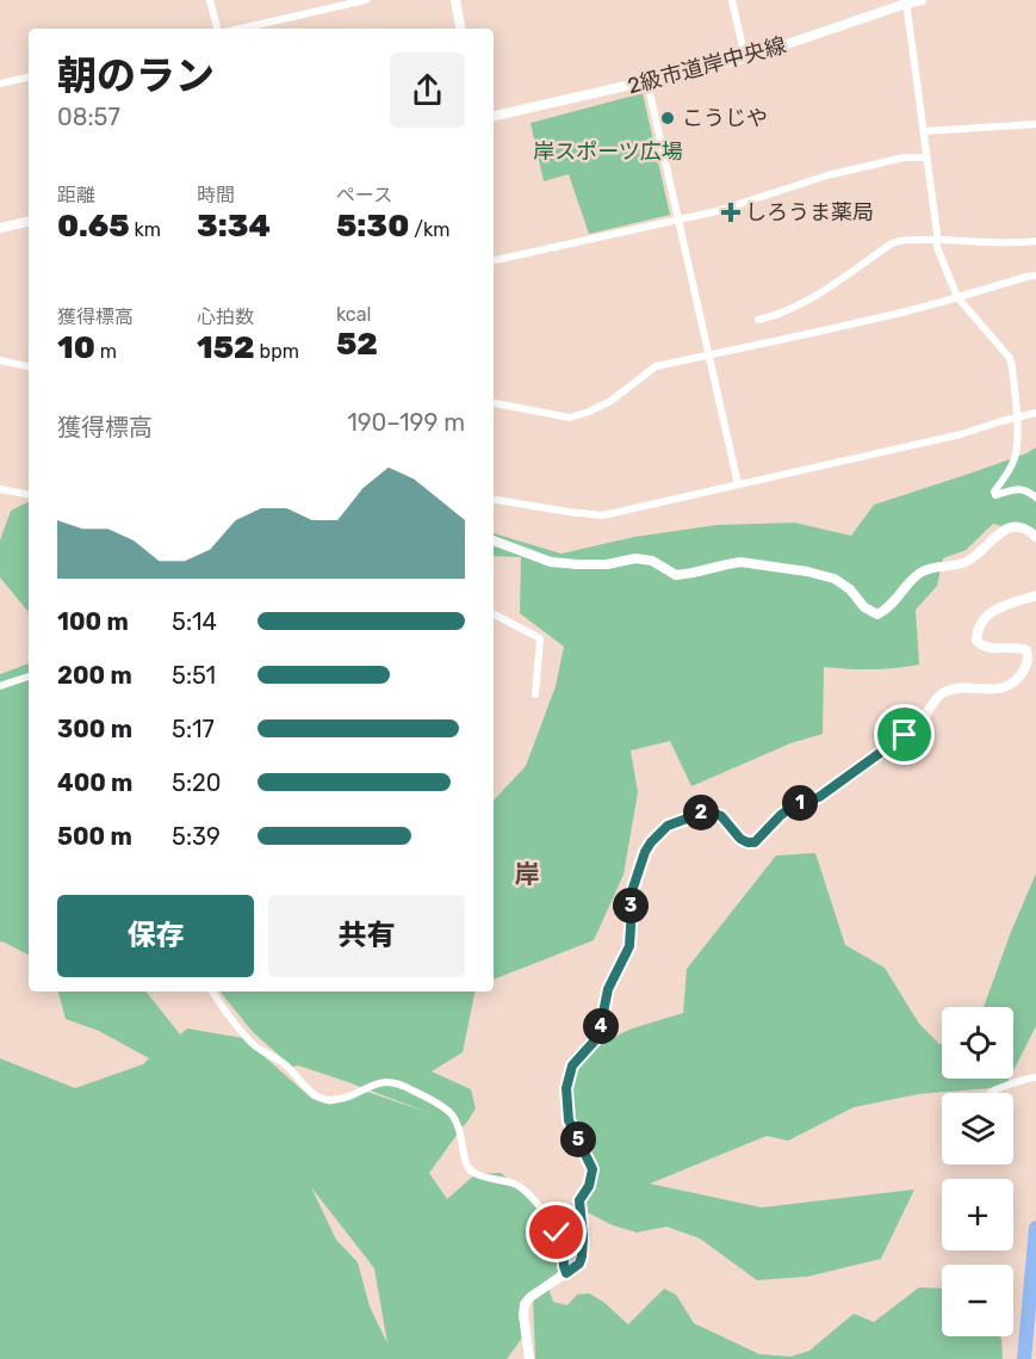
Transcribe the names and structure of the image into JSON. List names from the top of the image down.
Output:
{
  "streets": {
    "street": ["2級市道岸中央線"]
  },
  "districts": ["岸"],
  "parks": ["岸スポーツ広場"],
  "places": {
    "other": ["こうじや"],
    "health": ["しろうま薬局"]
  },
  "page": {
    "heading": ["朝のラン", "08:57"],
    "stats": [
      ["距離", "0.65 km"],
      ["時間", "3:34"],
      ["ペース", "5:30 /km"],
      ["獲得標高", "10 m"],
      ["心拍数", "152 bpm"],
      ["kcal", "52"]
    ],
    "chart": ["獲得標高", "190–199 m"],
    "list": [
      {
        "name": "100 m",
        "note": "5:14"
      },
      {
        "name": "200 m",
        "note": "5:51"
      },
      {
        "name": "300 m",
        "note": "5:17"
      },
      {
        "name": "400 m",
        "note": "5:20"
      },
      {
        "name": "500 m",
        "note": "5:39"
      }
    ],
    "pins": [
      "1",
      "2",
      "3",
      "4",
      "5"
    ],
    "buttons": ["保存", "共有"],
    "map_buttons": ["+", "−"]
  }
}
